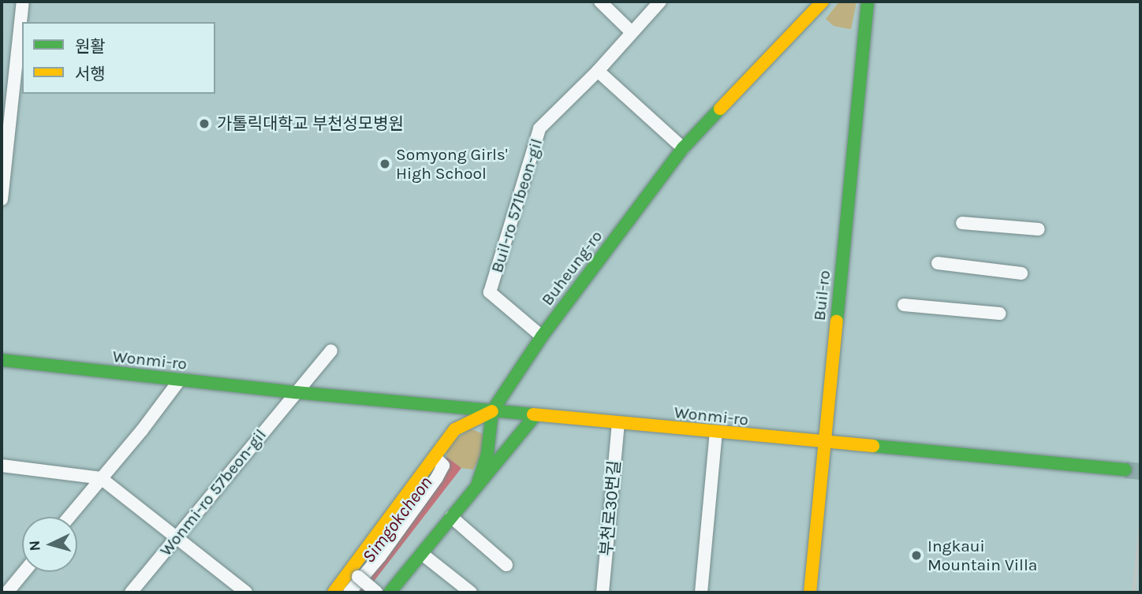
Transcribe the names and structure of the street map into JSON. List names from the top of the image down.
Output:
{
  "streets": {
    "street": [
      "Buil-ro 571beon-gil",
      "Buheung-ro",
      "Buil-ro",
      "Wonmi-ro",
      "Wonmi-ro 57beon-gil",
      "부천로30번길"
    ]
  },
  "crossings": [
    ["Buil-ro 571beon-gil", "Buheung-ro"],
    ["Buheung-ro", "Wonmi-ro"],
    ["Buil-ro", "Wonmi-ro"],
    ["Wonmi-ro", "Wonmi-ro 57beon-gil"],
    ["Wonmi-ro", "부천로30번길"]
  ],
  "water": ["Simgokcheon"],
  "places": ["가톨릭대학교 부천성모병원", "Somyong Girls' High School", "Ingkaui Mountain Villa"],
  "legend": ["원활", "서행"],
  "north": "left"
}
